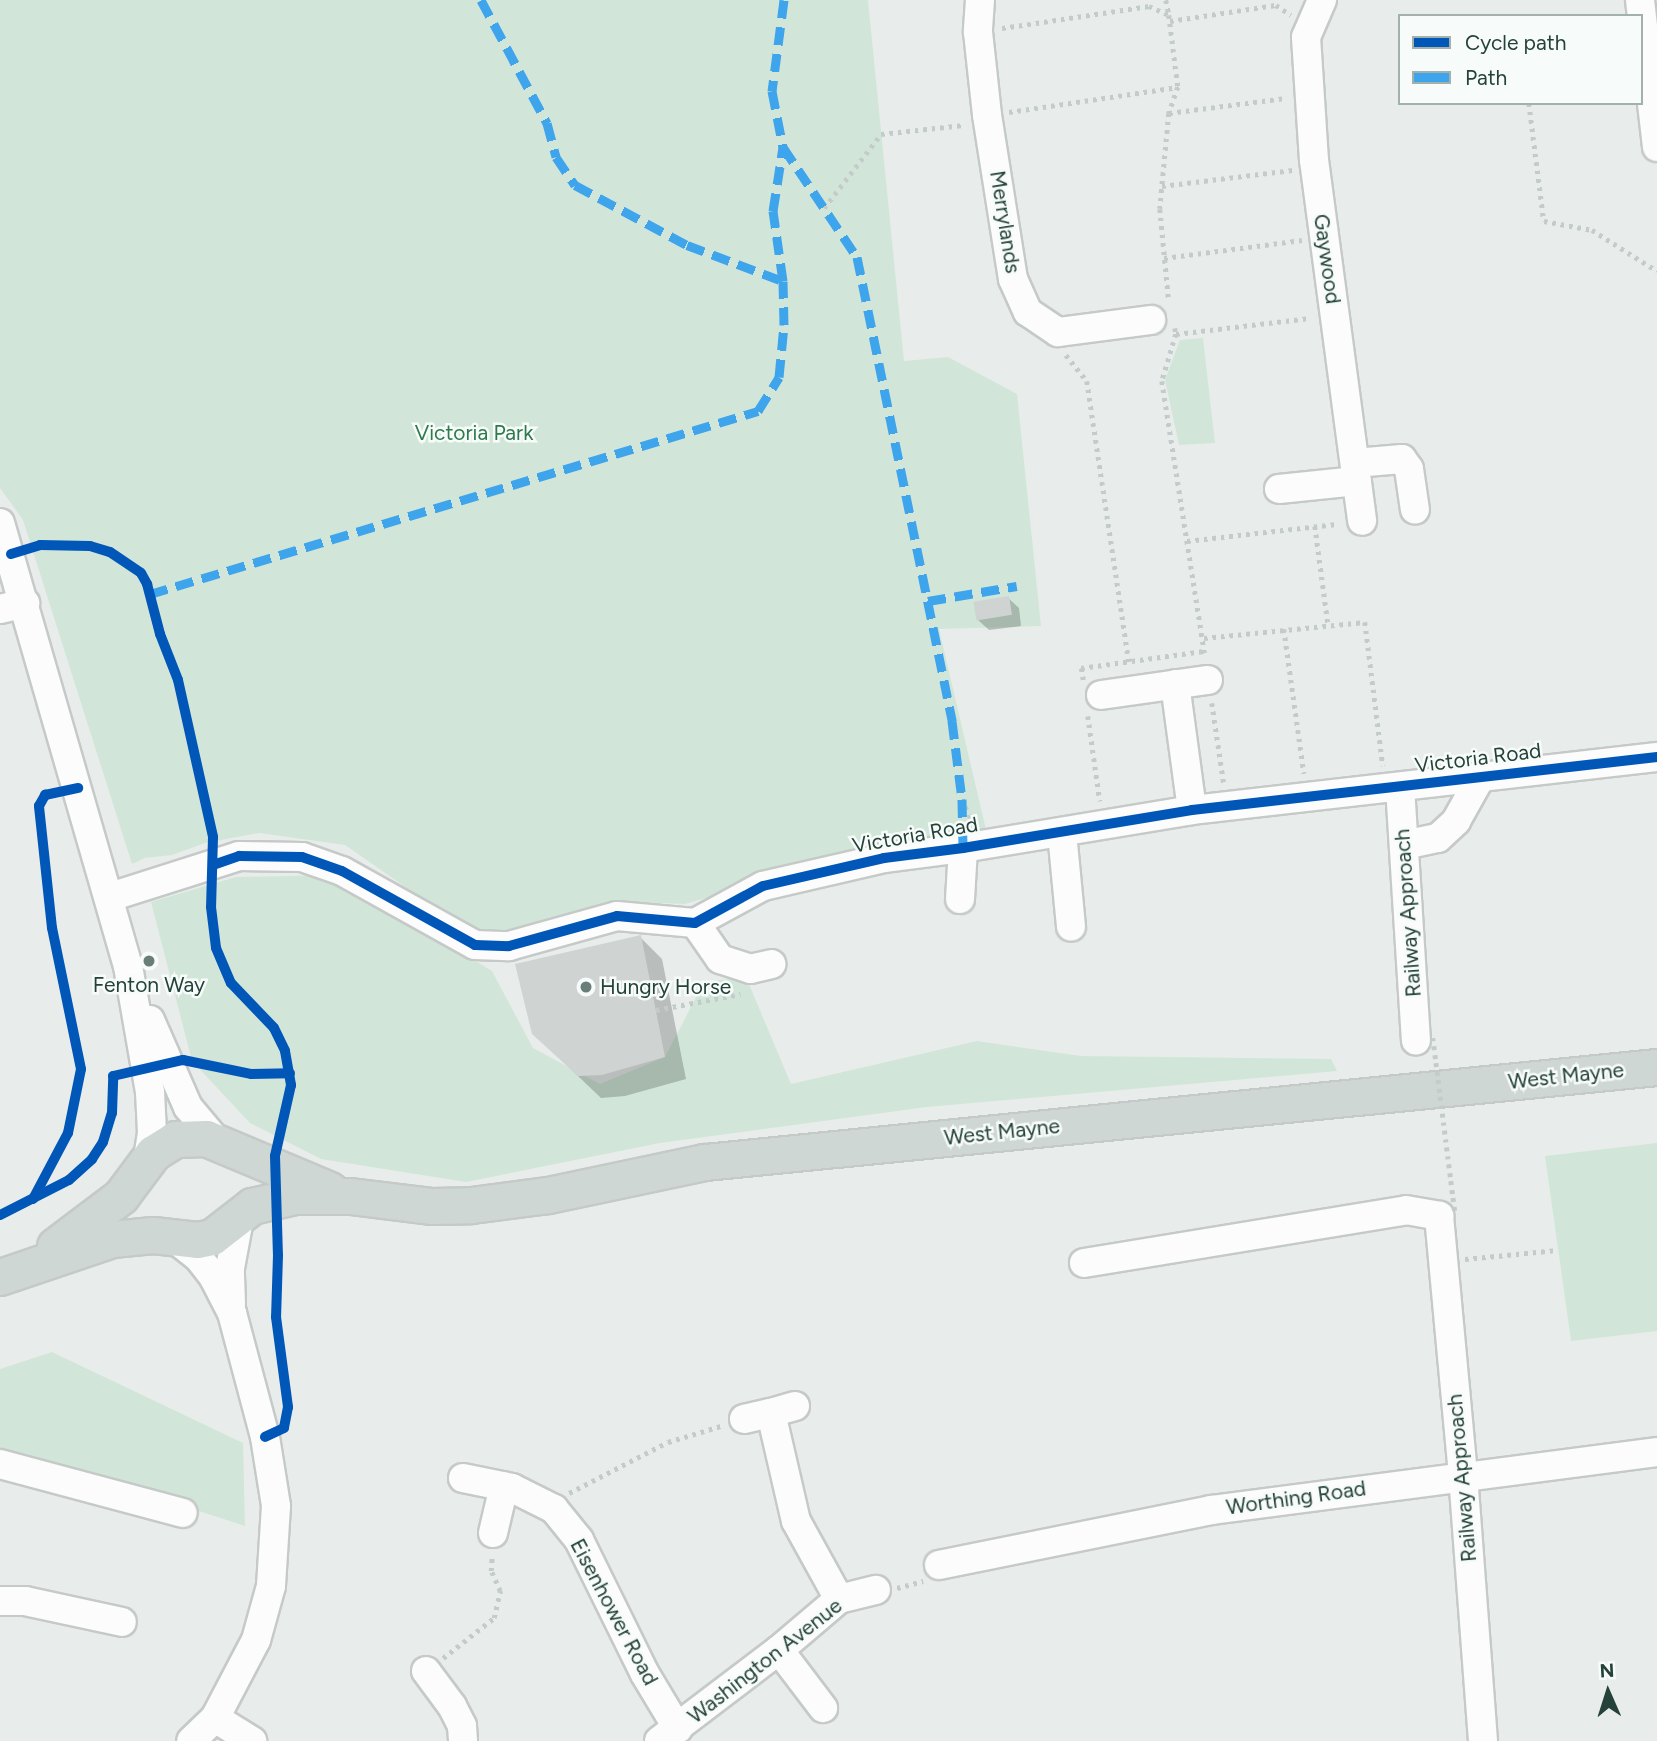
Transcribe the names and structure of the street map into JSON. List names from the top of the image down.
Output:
{
  "streets": {
    "main road": ["West Mayne"],
    "street": [
      "Merrylands",
      "Gaywood",
      "Victoria Road",
      "Railway Approach",
      "Worthing Road",
      "Eisenhower Road",
      "Washington Avenue"
    ]
  },
  "crossings": [
    ["Victoria Road", "Railway Approach"],
    ["Railway Approach", "Worthing Road"],
    ["Eisenhower Road", "Washington Avenue"]
  ],
  "parks": ["Victoria Park"],
  "places": ["Fenton Way", "Hungry Horse"],
  "legend": ["Cycle path", "Path"],
  "north": "top"
}
